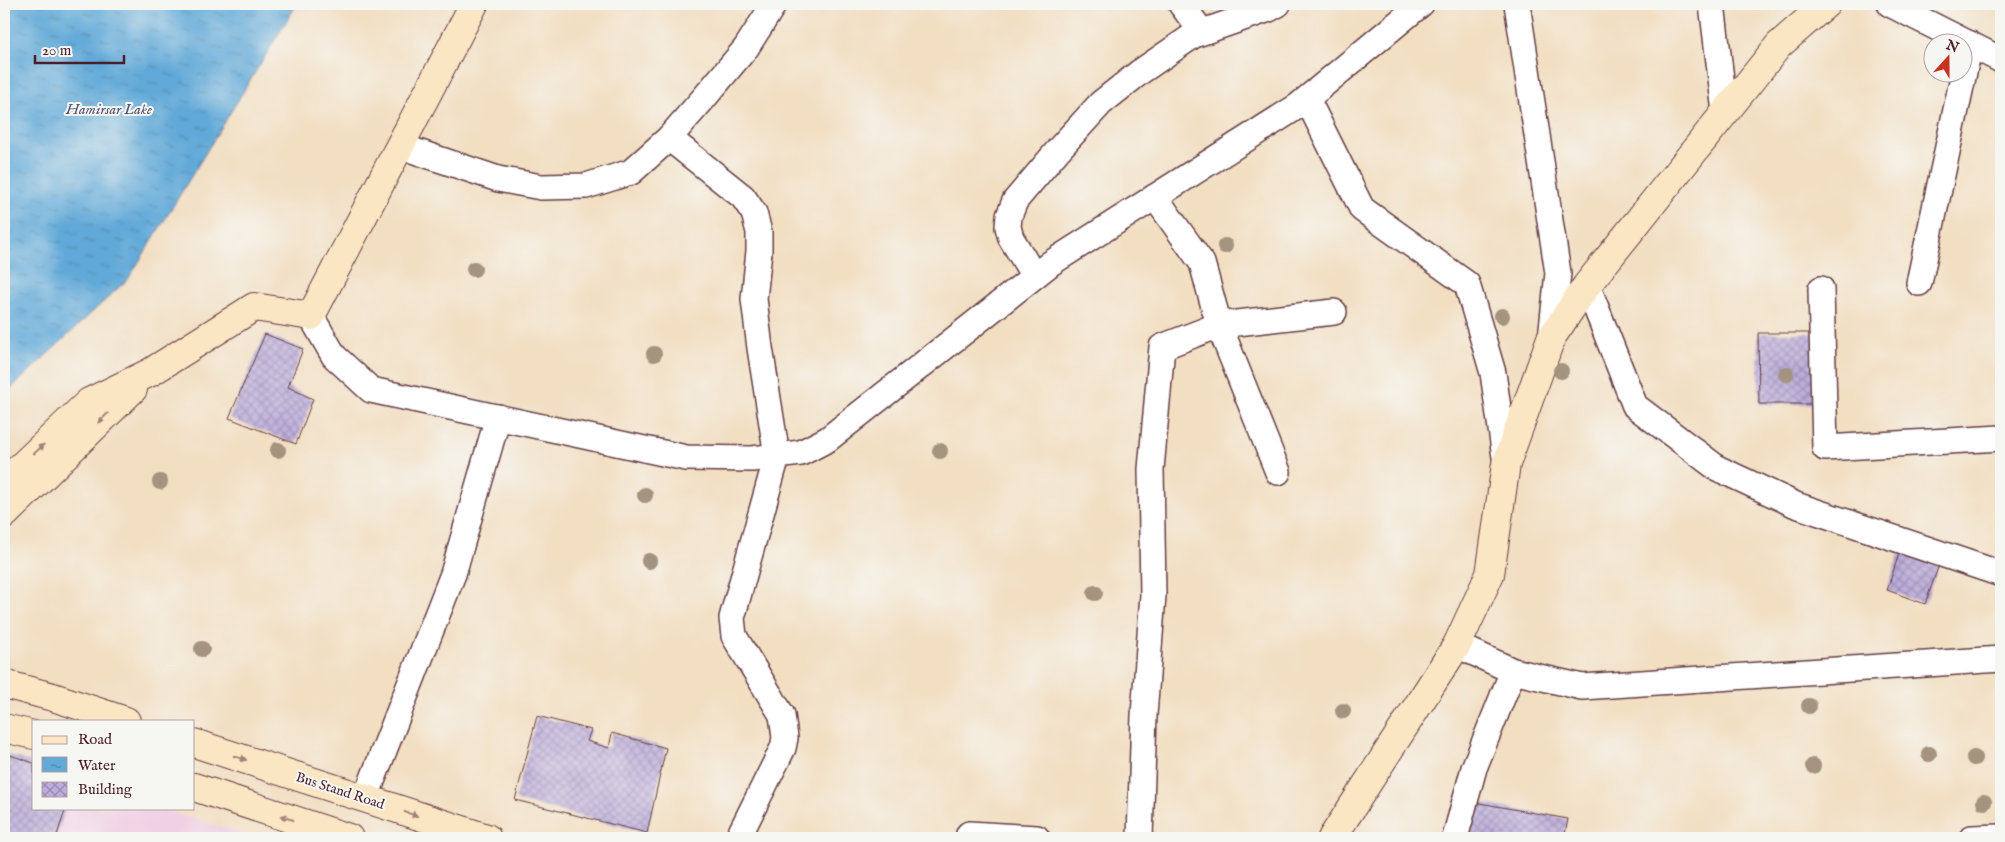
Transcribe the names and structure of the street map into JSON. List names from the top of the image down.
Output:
{
  "streets": {
    "street": ["Bus Stand Road"]
  },
  "water": ["Hamirsar Lake"],
  "legend": ["Road", "Water", "Building"],
  "scale_bar": "20 m",
  "north": "top"
}
